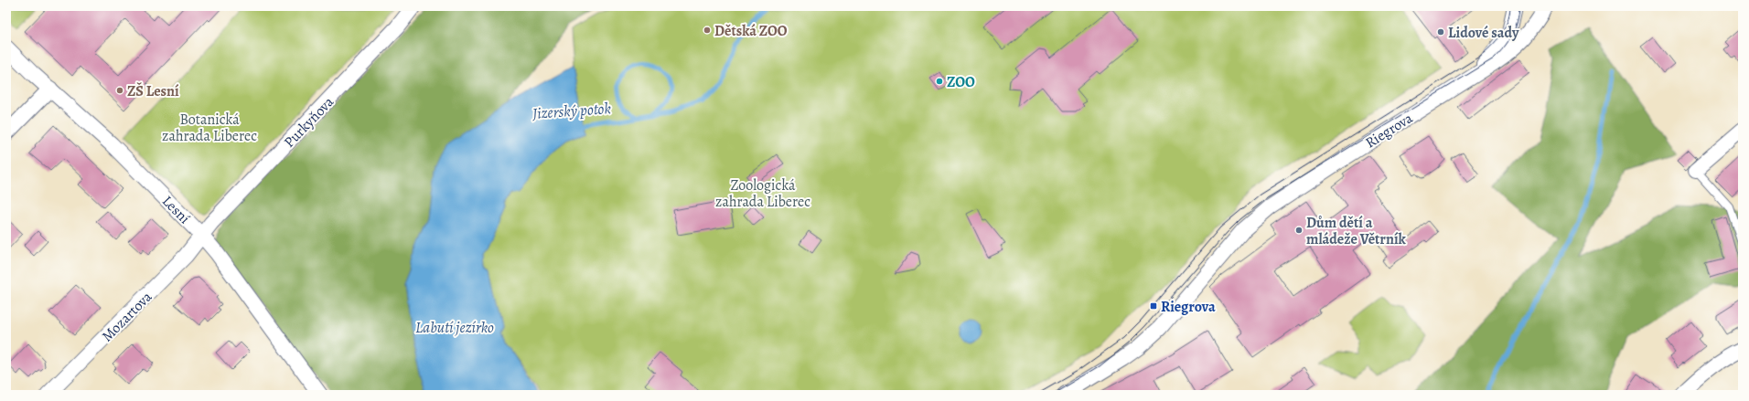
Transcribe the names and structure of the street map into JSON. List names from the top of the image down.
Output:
{
  "streets": {
    "street": [
      "Purkyňova",
      "Riegrova",
      "Lesní",
      "Mozartova"
    ]
  },
  "crossings": [
    ["Purkyňova", "Lesní"],
    ["Purkyňova", "Mozartova"],
    ["Lesní", "Mozartova"]
  ],
  "water": ["Jizerský potok", "Labutí jezírko"],
  "parks": ["Botanická zahrada Liberec", "Zoologická zahrada Liberec"],
  "places": {
    "other": [
      "Dětská ZOO",
      "Lidové sady",
      "ZOO",
      "ZŠ Lesní",
      "Dům dětí a mládeže Větrník"
    ],
    "transit": ["Riegrova"]
  }
}
